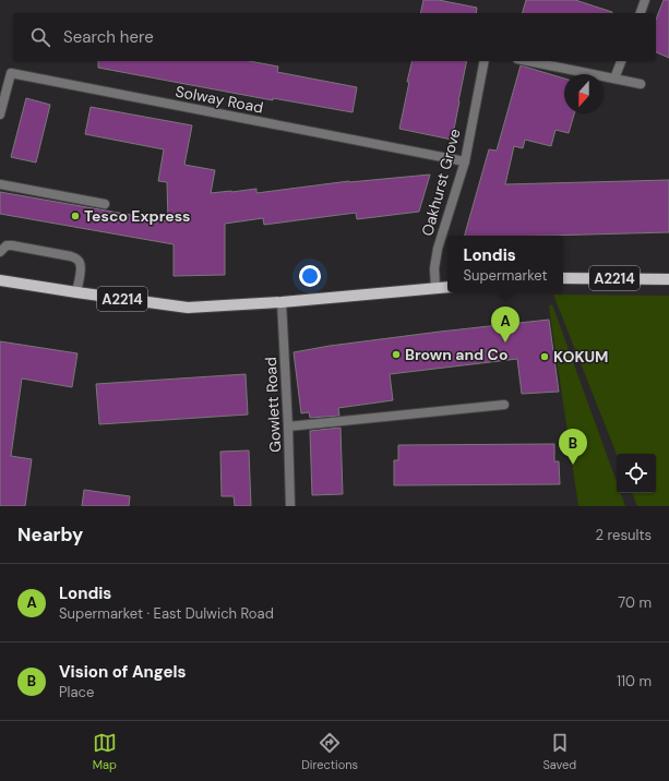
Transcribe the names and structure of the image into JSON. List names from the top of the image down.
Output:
{
  "streets": {
    "main road": ["A2214"],
    "street": ["Solway Road", "Oakhurst Grove", "Gowlett Road"]
  },
  "crossings": [
    ["Solway Road", "Oakhurst Grove"],
    ["Oakhurst Grove", "A2214"],
    ["A2214", "Gowlett Road"]
  ],
  "places": ["Tesco Express", "Brown and Co", "KOKUM"],
  "north": "bottom",
  "page": {
    "search": "Search here",
    "popup": ["Londis", "Supermarket"],
    "pins": ["A", "B"],
    "heading": ["Nearby", "2 results"],
    "list": [
      {
        "mark": "A",
        "name": "Londis",
        "note": "Supermarket · East Dulwich Road",
        "value": "70 m"
      },
      {
        "mark": "B",
        "name": "Vision of Angels",
        "note": "Place",
        "value": "110 m"
      }
    ],
    "nav": ["Map", "Directions", "Saved"]
  }
}
